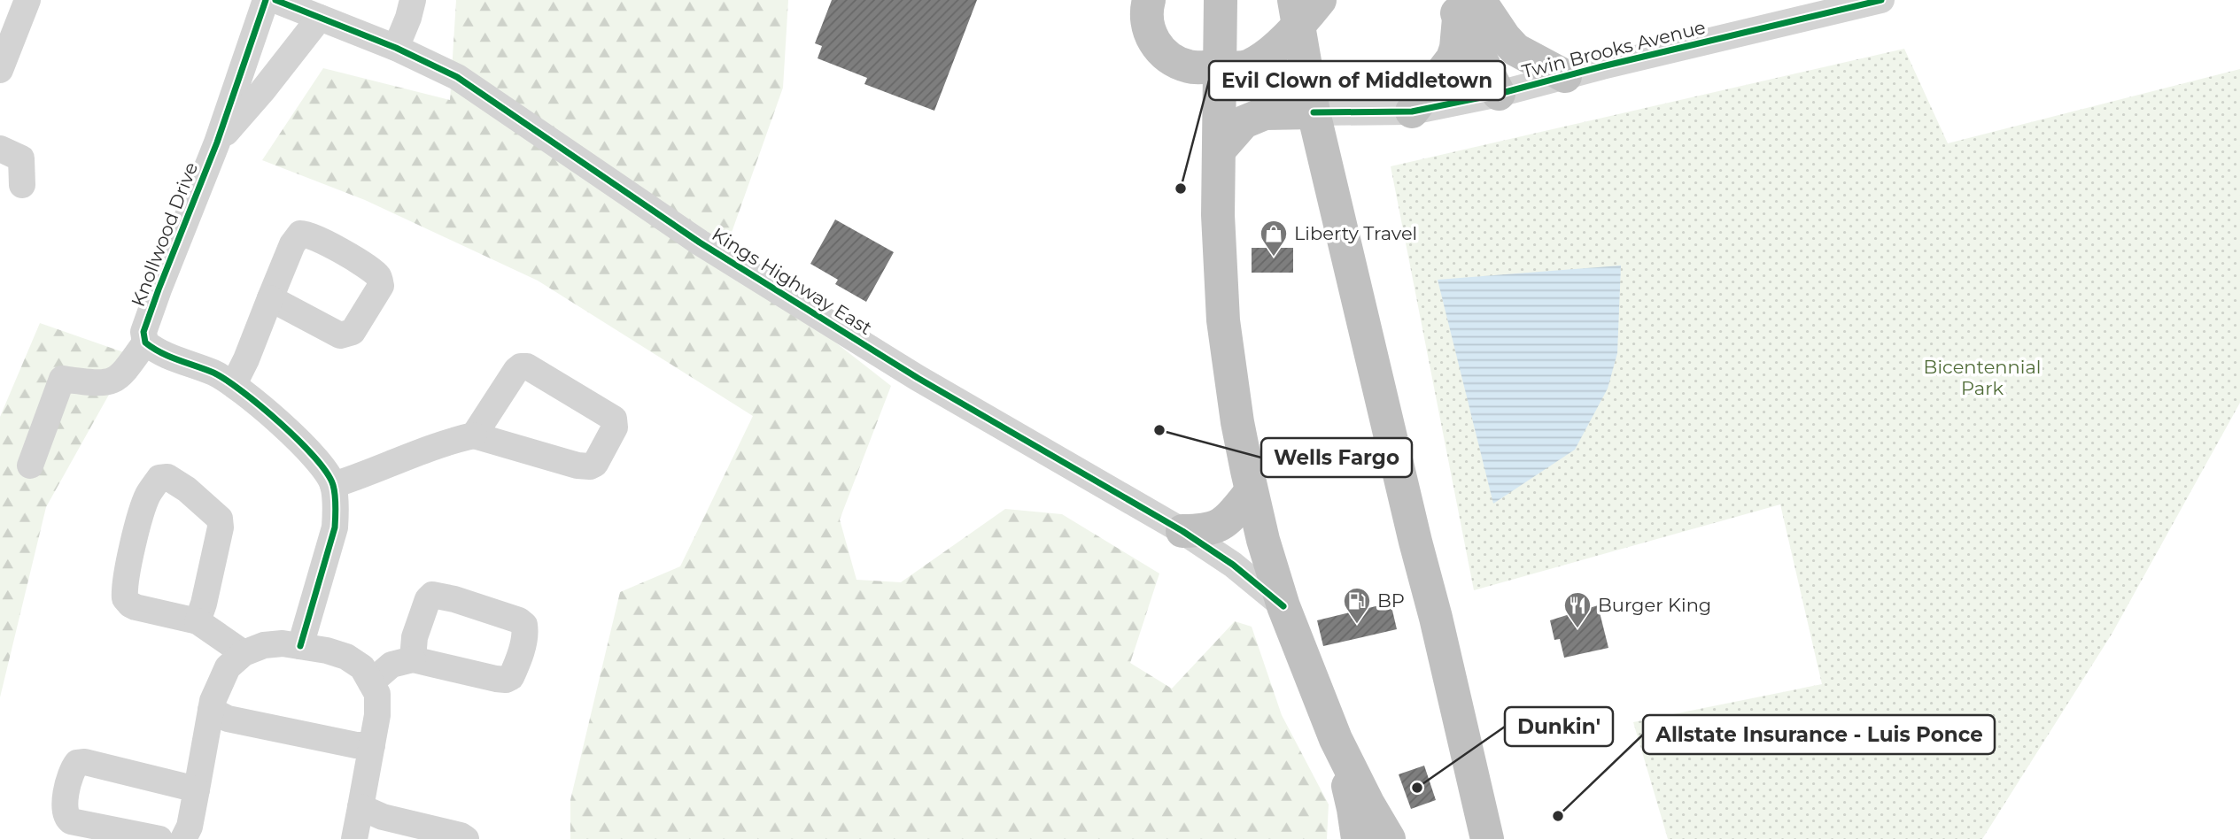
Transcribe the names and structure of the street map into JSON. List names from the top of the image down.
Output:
{
  "streets": {
    "street": ["Twin Brooks Avenue", "Knollwood Drive", "Kings Highway East"]
  },
  "crossings": [
    ["Knollwood Drive", "Kings Highway East"]
  ],
  "parks": ["Bicentennial Park"],
  "places": {
    "other": [
      "Evil Clown of Middletown",
      "Wells Fargo",
      "Dunkin'",
      "Allstate Insurance - Luis Ponce"
    ],
    "shop": ["Liberty Travel"],
    "fuel station": ["BP"],
    "restaurant": ["Burger King"]
  }
}
